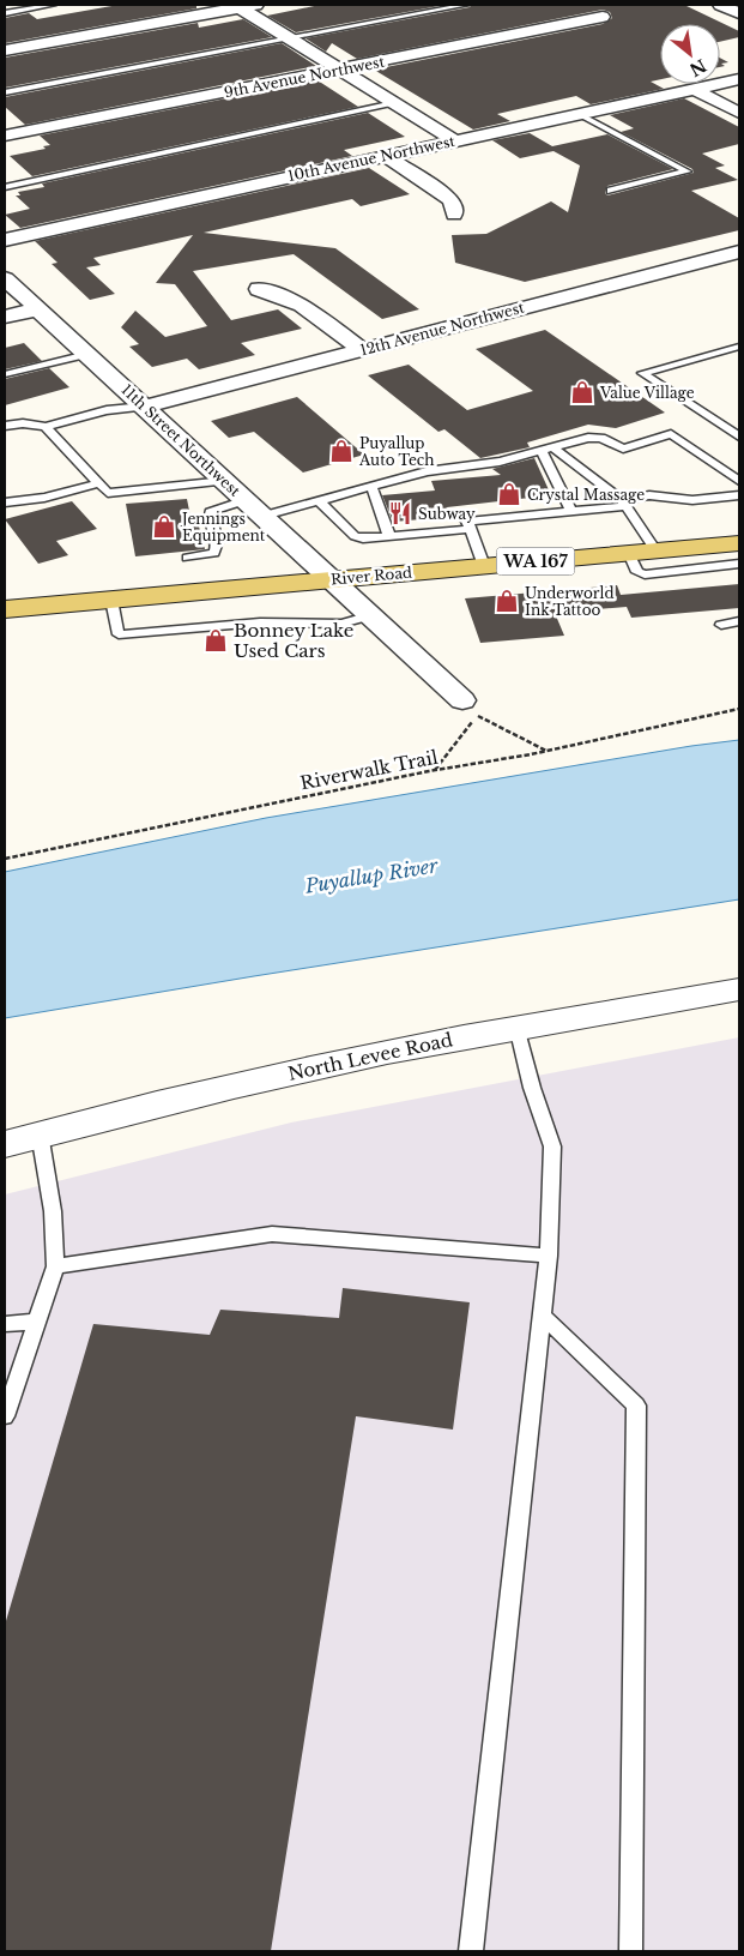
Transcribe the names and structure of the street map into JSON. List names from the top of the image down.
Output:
{
  "streets": {
    "main road": ["WA 167", "River Road"],
    "street": [
      "9th Avenue Northwest",
      "10th Avenue Northwest",
      "12th Avenue Northwest",
      "11th Street Northwest",
      "North Levee Road"
    ],
    "path": ["Riverwalk Trail"]
  },
  "crossings": [
    ["12th Avenue Northwest", "11th Street Northwest"],
    ["11th Street Northwest", "River Road"]
  ],
  "water": ["Puyallup River"],
  "places": {
    "shop": [
      "Value Village",
      "Puyallup Auto Tech",
      "Crystal Massage",
      "Jennings Equipment",
      "Underworld Ink Tattoo",
      "Bonney Lake Used Cars"
    ],
    "restaurant": ["Subway"]
  },
  "north": "bottom right"
}
